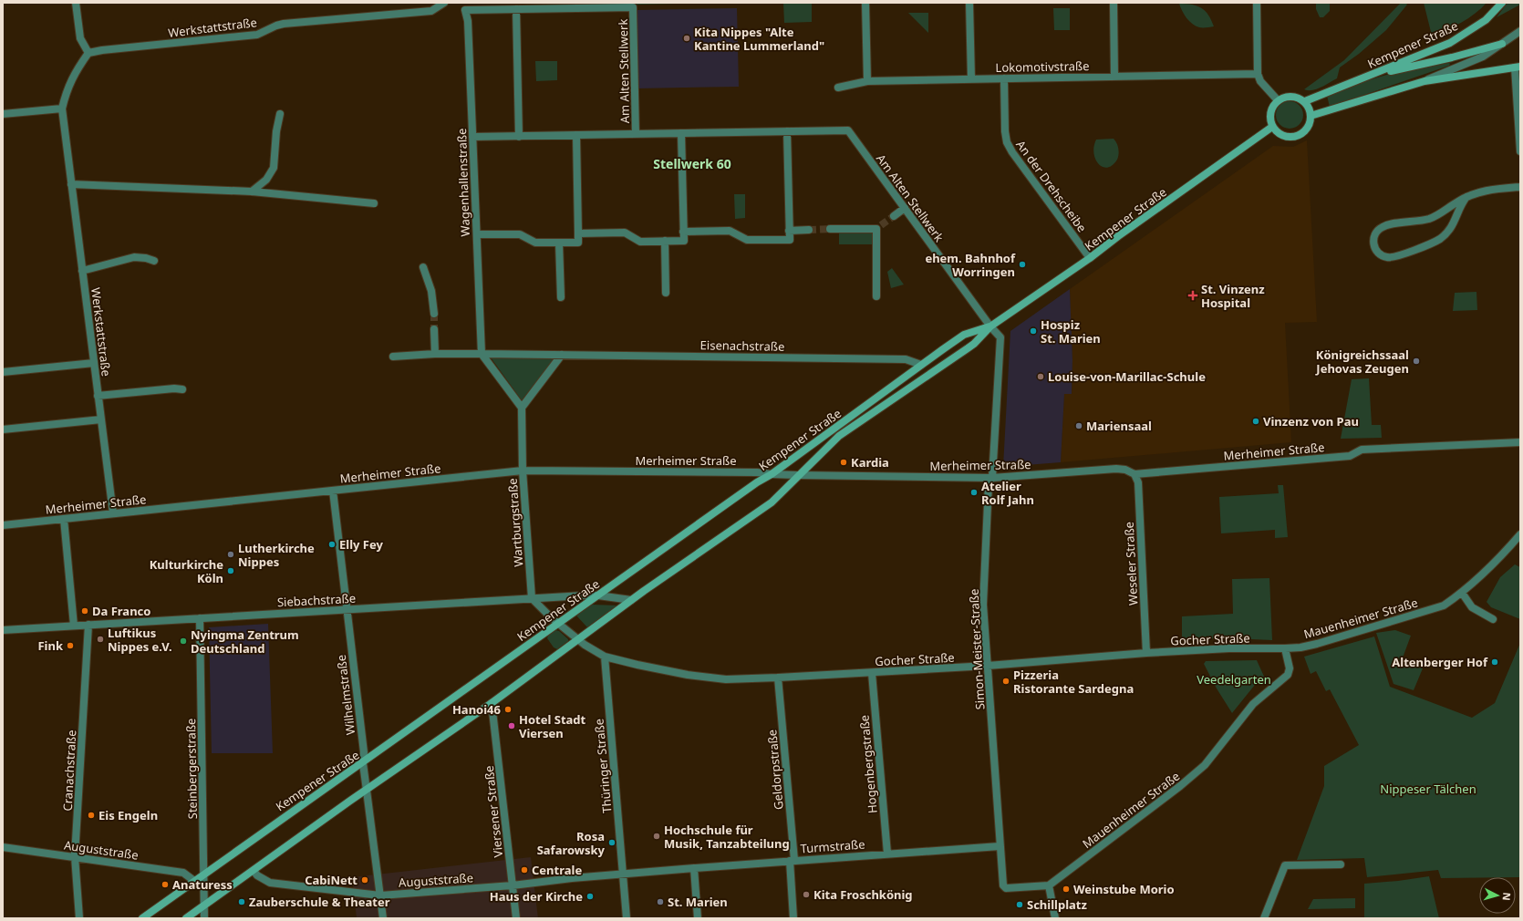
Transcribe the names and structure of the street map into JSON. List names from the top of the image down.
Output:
{
  "streets": {
    "main road": ["Kempener Straße"],
    "street": [
      "Werkstattstraße",
      "Lokomotivstraße",
      "Am Alten Stellwerk",
      "Wagenhallenstraße",
      "An der Drehscheibe",
      "Eisenachstraße",
      "Merheimer Straße",
      "Wartburgstraße",
      "Weseler Straße",
      "Siebachstraße",
      "Mauenheimer Straße",
      "Gocher Straße",
      "Simon-Meister-Straße",
      "Wilhelmstraße",
      "Hogenbergstraße",
      "Thüringer Straße",
      "Steinbergerstraße",
      "Geldorpstraße",
      "Cranachstraße",
      "Viersener Straße",
      "Turmstraße",
      "Auguststraße"
    ]
  },
  "crossings": [
    ["Werkstattstraße", "Merheimer Straße"],
    ["Kempener Straße", "Am Alten Stellwerk"],
    ["Kempener Straße", "An der Drehscheibe"],
    ["Kempener Straße", "Eisenachstraße"],
    ["Kempener Straße", "Merheimer Straße"],
    ["Kempener Straße", "Siebachstraße"],
    ["Kempener Straße", "Gocher Straße"],
    ["Kempener Straße", "Simon-Meister-Straße"],
    ["Kempener Straße", "Wilhelmstraße"],
    ["Kempener Straße", "Steinbergerstraße"],
    ["Kempener Straße", "Viersener Straße"],
    ["Kempener Straße", "Auguststraße"],
    ["Lokomotivstraße", "An der Drehscheibe"],
    ["Am Alten Stellwerk", "Wagenhallenstraße"],
    ["Am Alten Stellwerk", "Simon-Meister-Straße"],
    ["Wagenhallenstraße", "Eisenachstraße"],
    ["Merheimer Straße", "Wartburgstraße"],
    ["Merheimer Straße", "Weseler Straße"],
    ["Merheimer Straße", "Simon-Meister-Straße"],
    ["Merheimer Straße", "Wilhelmstraße"],
    ["Wartburgstraße", "Siebachstraße"],
    ["Weseler Straße", "Gocher Straße"],
    ["Siebachstraße", "Wilhelmstraße"],
    ["Siebachstraße", "Steinbergerstraße"],
    ["Siebachstraße", "Cranachstraße"],
    ["Mauenheimer Straße", "Gocher Straße"],
    ["Mauenheimer Straße", "Simon-Meister-Straße"],
    ["Gocher Straße", "Simon-Meister-Straße"],
    ["Gocher Straße", "Hogenbergstraße"],
    ["Gocher Straße", "Thüringer Straße"],
    ["Gocher Straße", "Geldorpstraße"],
    ["Simon-Meister-Straße", "Turmstraße"],
    ["Wilhelmstraße", "Auguststraße"],
    ["Hogenbergstraße", "Turmstraße"],
    ["Thüringer Straße", "Turmstraße"],
    ["Thüringer Straße", "Auguststraße"],
    ["Geldorpstraße", "Turmstraße"],
    ["Cranachstraße", "Auguststraße"],
    ["Viersener Straße", "Auguststraße"],
    ["Turmstraße", "Auguststraße"]
  ],
  "districts": ["Stellwerk 60"],
  "parks": ["Veedelgarten", "Nippeser Tälchen"],
  "places": {
    "other": [
      "Kita Nippes \"Alte Kantine Lummerland\"",
      "ehem. Bahnhof Worringen",
      "Hospiz St. Marien",
      "Königreichssaal Jehovas Zeugen",
      "Louise-von-Marillac-Schule",
      "Vinzenz von Pau",
      "Mariensaal",
      "Kardia",
      "Atelier Rolf Jahn",
      "Elly Fey",
      "Lutherkirche Nippes",
      "Kulturkirche Köln",
      "Da Franco",
      "Luftikus Nippes e.V.",
      "Nyingma Zentrum Deutschland",
      "Fink",
      "Altenberger Hof",
      "Pizzeria Ristorante Sardegna",
      "Hanoi46",
      "Hotel Stadt Viersen",
      "Eis Engeln",
      "Hochschule für Musik, Tanzabteilung",
      "Rosa Safarowsky",
      "Centrale",
      "CabiNett",
      "Anaturess",
      "Weinstube Morio",
      "Kita Froschkönig",
      "Haus der Kirche",
      "Zauberschule & Theater",
      "St. Marien",
      "Schillplatz"
    ],
    "health": ["St. Vinzenz Hospital"]
  },
  "north": "right"
}
